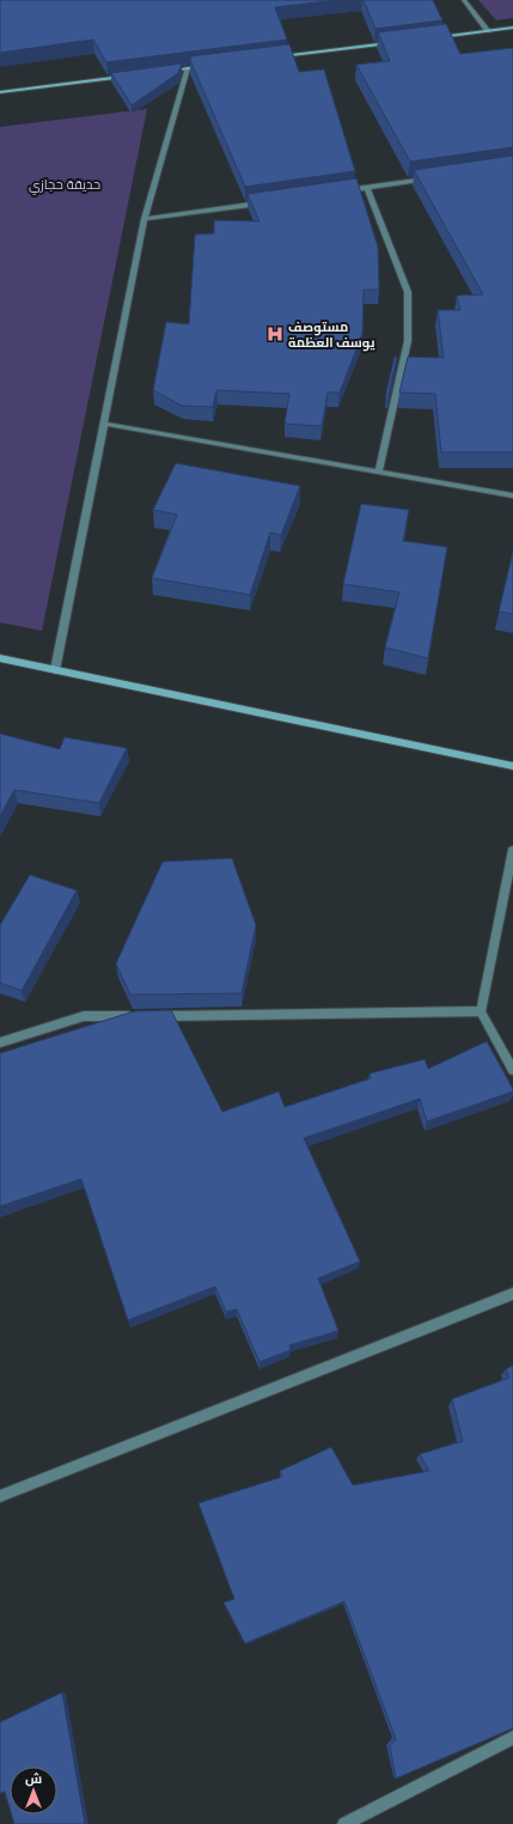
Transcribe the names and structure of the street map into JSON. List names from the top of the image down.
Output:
{
  "parks": ["حديقة حجازي"],
  "places": {
    "hospital": ["مستوصف يوسف العظمة"]
  },
  "north": "top"
}
